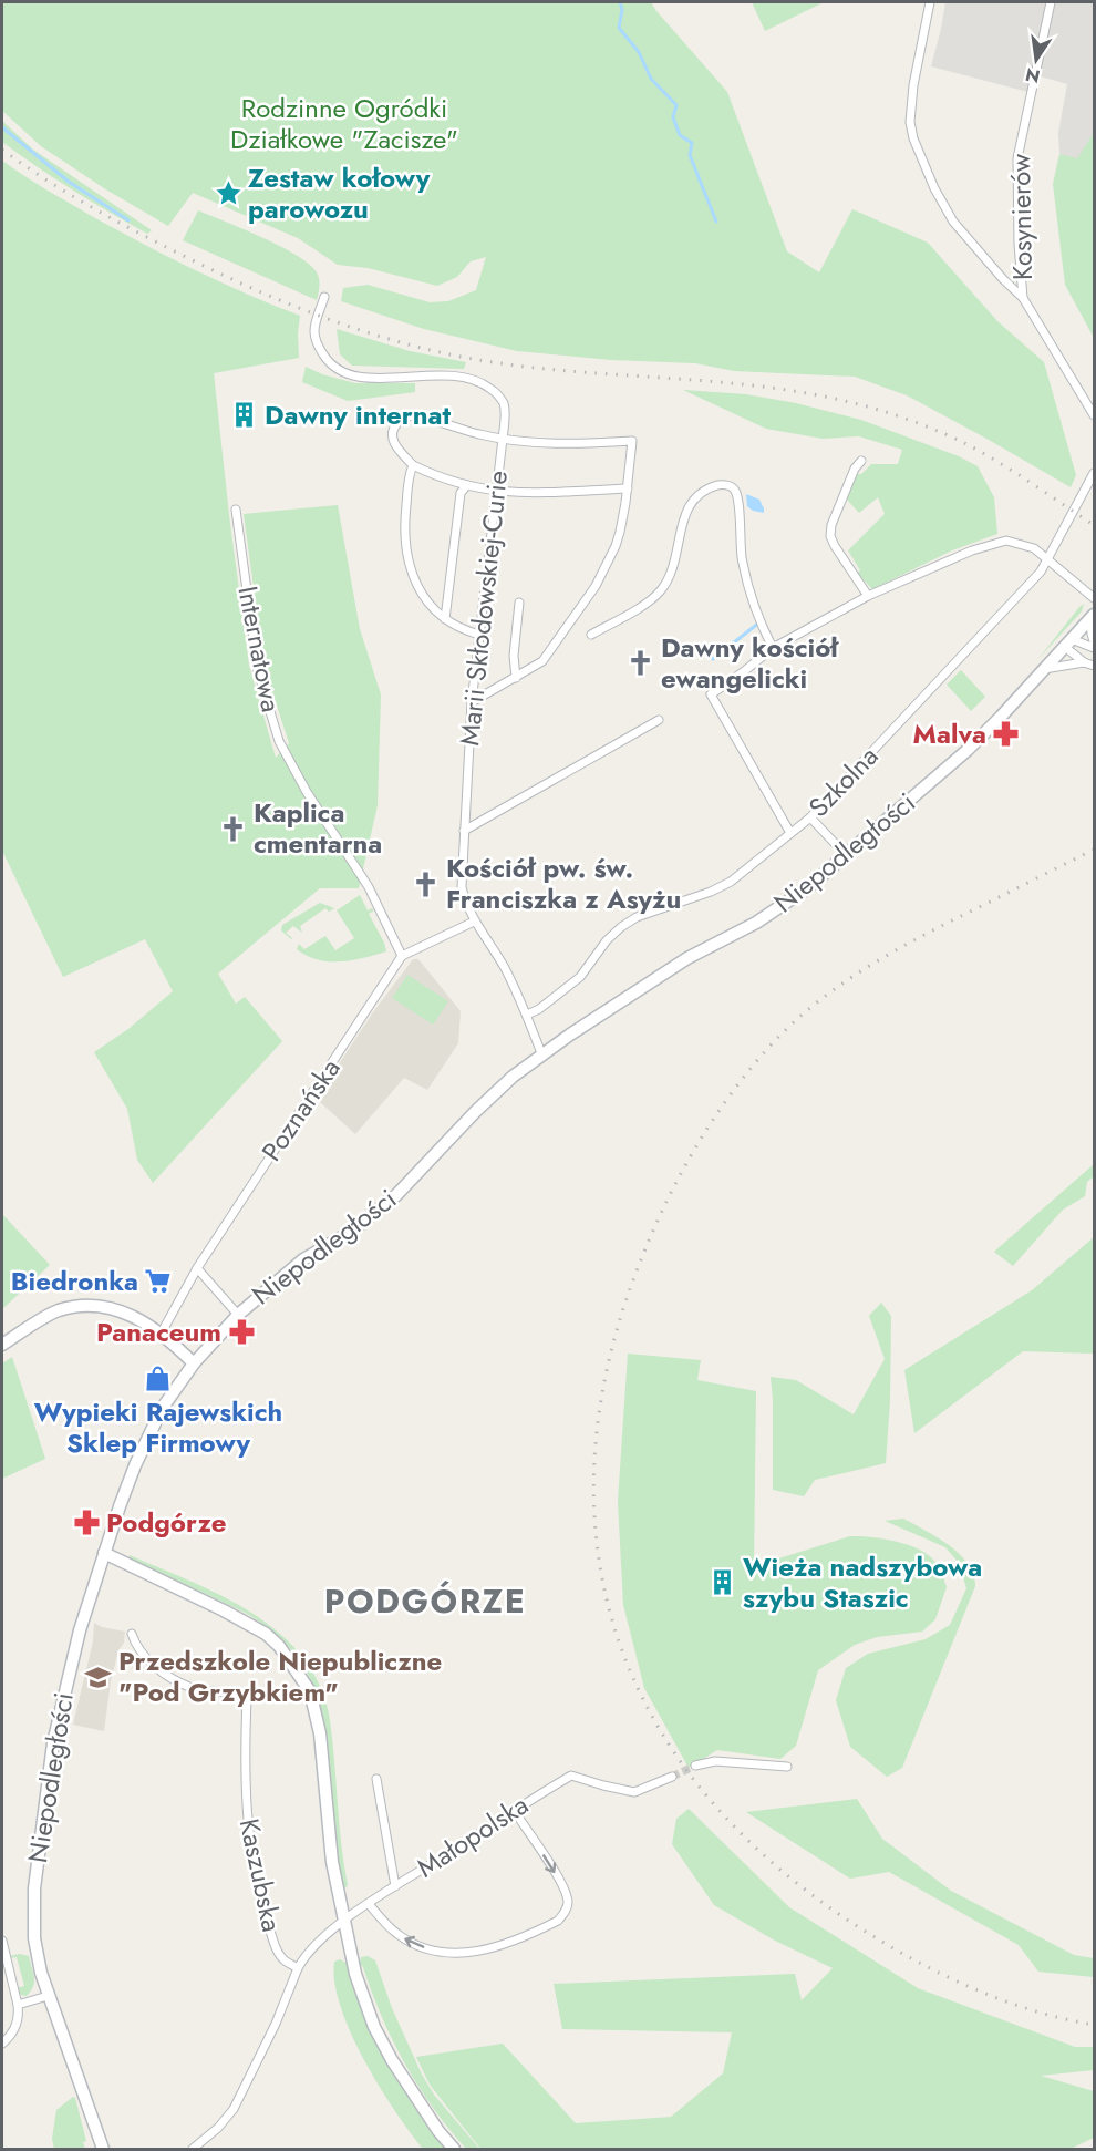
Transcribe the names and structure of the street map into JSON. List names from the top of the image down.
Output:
{
  "streets": {
    "main road": ["Niepodległości"],
    "street": [
      "Kosynierów",
      "Marii Skłodowskiej-Curie",
      "Internatowa",
      "Szkolna",
      "Poznańska",
      "Małopolska",
      "Kaszubska"
    ]
  },
  "crossings": [
    ["Marii Skłodowskiej-Curie", "Szkolna"],
    ["Marii Skłodowskiej-Curie", "Niepodległości"],
    ["Internatowa", "Poznańska"],
    ["Małopolska", "Kaszubska"]
  ],
  "districts": ["PODGÓRZE"],
  "parks": ["Rodzinne Ogródki Działkowe \"Zacisze\""],
  "places": {
    "place": ["Zestaw kołowy parowozu"],
    "building": ["Dawny internat", "Wieża nadszybowa szybu Staszic"],
    "church": ["Dawny kościół ewangelicki", "Kaplica cmentarna", "Kościół pw. św. Franciszka z Asyżu"],
    "pharmacy": ["Malva", "Panaceum", "Podgórze"],
    "supermarket": ["Biedronka"],
    "shop": ["Wypieki Rajewskich Sklep Firmowy"],
    "school or university": ["Przedszkole Niepubliczne \"Pod Grzybkiem\""]
  },
  "north": "bottom"
}
